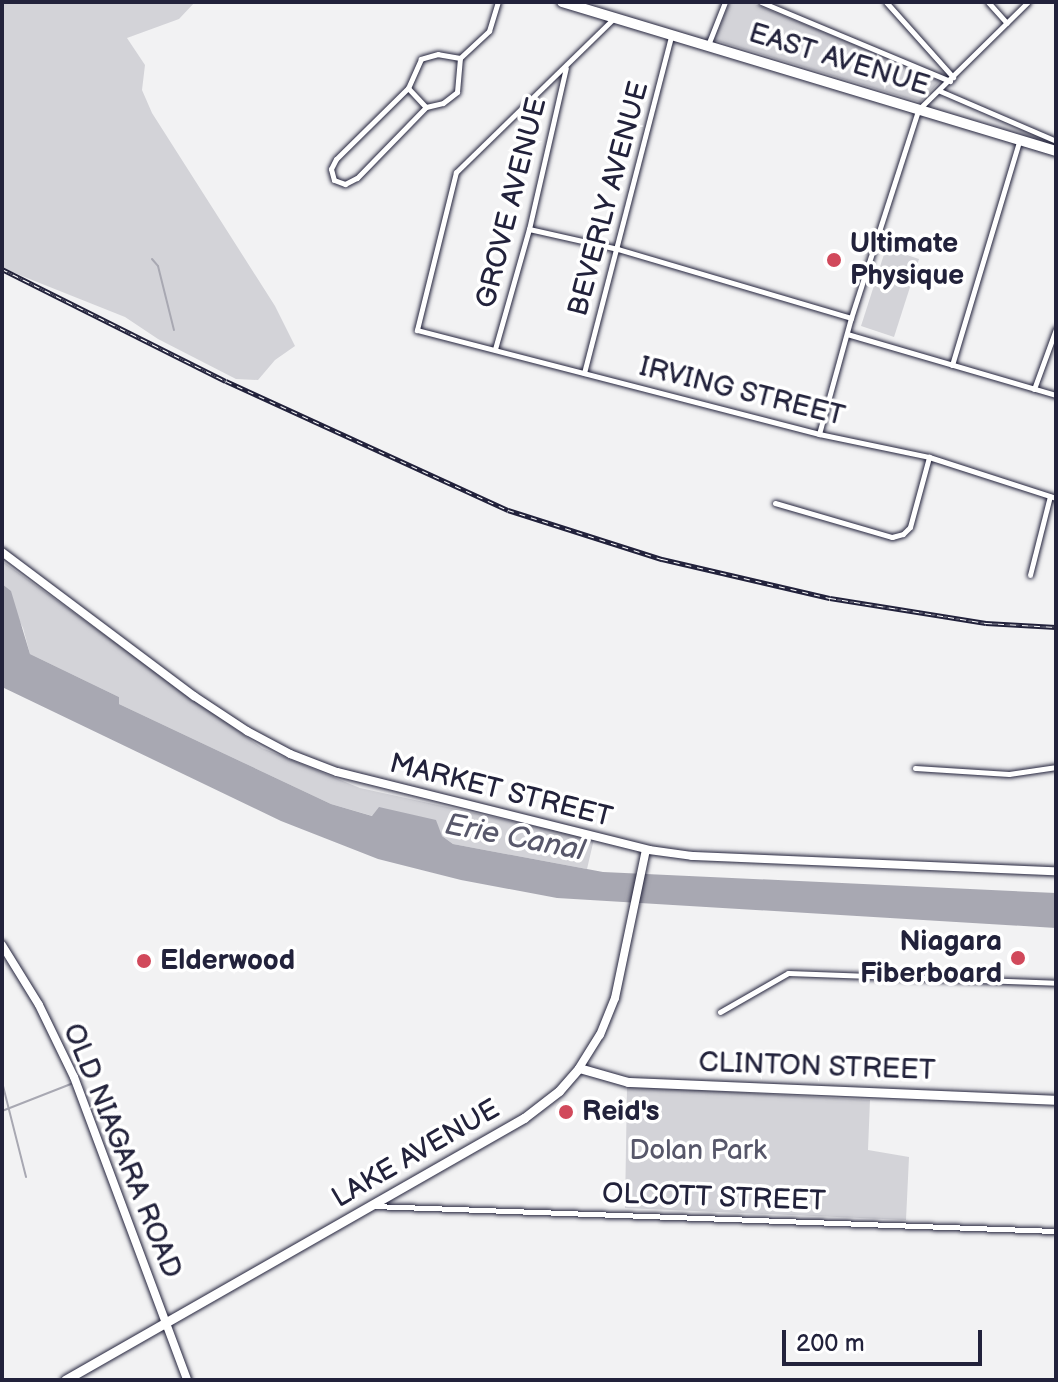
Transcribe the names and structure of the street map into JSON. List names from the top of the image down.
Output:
{
  "streets": {
    "highway": ["EAST AVENUE"],
    "main road": ["CLINTON STREET", "LAKE AVENUE"],
    "street": [
      "BEVERLY AVENUE",
      "GROVE AVENUE",
      "IRVING STREET",
      "MARKET STREET",
      "OLD NIAGARA ROAD",
      "OLCOTT STREET"
    ]
  },
  "crossings": [
    ["EAST AVENUE", "BEVERLY AVENUE"],
    ["BEVERLY AVENUE", "IRVING STREET"],
    ["GROVE AVENUE", "IRVING STREET"],
    ["MARKET STREET", "LAKE AVENUE"],
    ["CLINTON STREET", "LAKE AVENUE"],
    ["OLD NIAGARA ROAD", "LAKE AVENUE"],
    ["LAKE AVENUE", "OLCOTT STREET"]
  ],
  "water": ["Erie Canal"],
  "parks": ["Dolan Park"],
  "places": [
    "Ultimate Physique",
    "Niagara Fiberboard",
    "Elderwood",
    "Reid's"
  ],
  "scale_bar": "200 m"
}
